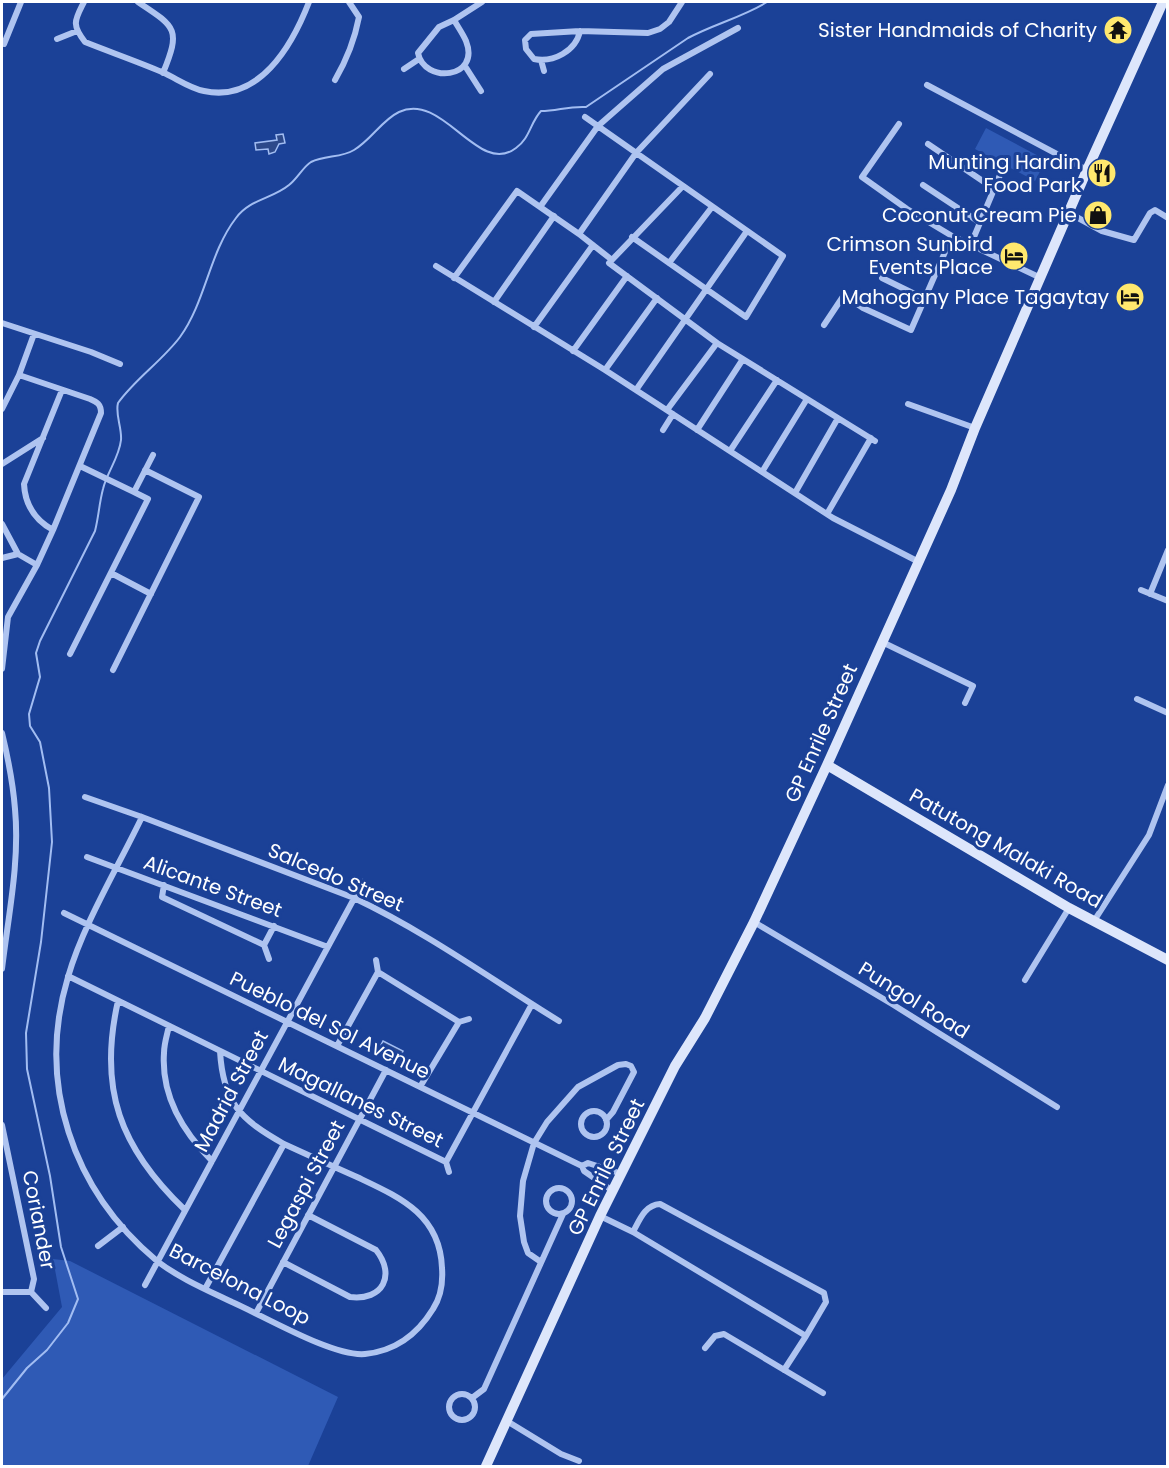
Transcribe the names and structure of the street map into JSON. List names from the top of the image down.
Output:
{
  "streets": {
    "street": [
      "GP Enrile Street",
      "Patutong Malaki Road",
      "Salcedo Street",
      "Alicante Street",
      "Pungol Road",
      "Pueblo del Sol Avenue",
      "Madrid Street",
      "Magallanes Street",
      "Legaspi Street",
      "Coriander",
      "Barcelona Loop"
    ]
  },
  "crossings": [
    ["GP Enrile Street", "Patutong Malaki Road"],
    ["GP Enrile Street", "Pungol Road"],
    ["GP Enrile Street", "Pueblo del Sol Avenue"],
    ["Salcedo Street", "Madrid Street"],
    ["Salcedo Street", "Barcelona Loop"],
    ["Alicante Street", "Madrid Street"],
    ["Alicante Street", "Barcelona Loop"],
    ["Pueblo del Sol Avenue", "Madrid Street"],
    ["Pueblo del Sol Avenue", "Legaspi Street"],
    ["Pueblo del Sol Avenue", "Barcelona Loop"],
    ["Madrid Street", "Magallanes Street"],
    ["Madrid Street", "Barcelona Loop"],
    ["Magallanes Street", "Legaspi Street"],
    ["Magallanes Street", "Barcelona Loop"],
    ["Legaspi Street", "Barcelona Loop"]
  ],
  "places": {
    "temple": ["Sister Handmaids of Charity"],
    "restaurant": ["Munting Hardin Food Park"],
    "shop": ["Coconut Cream Pie"],
    "hotel": ["Crimson Sunbird Events Place", "Mahogany Place Tagaytay"]
  }
}
